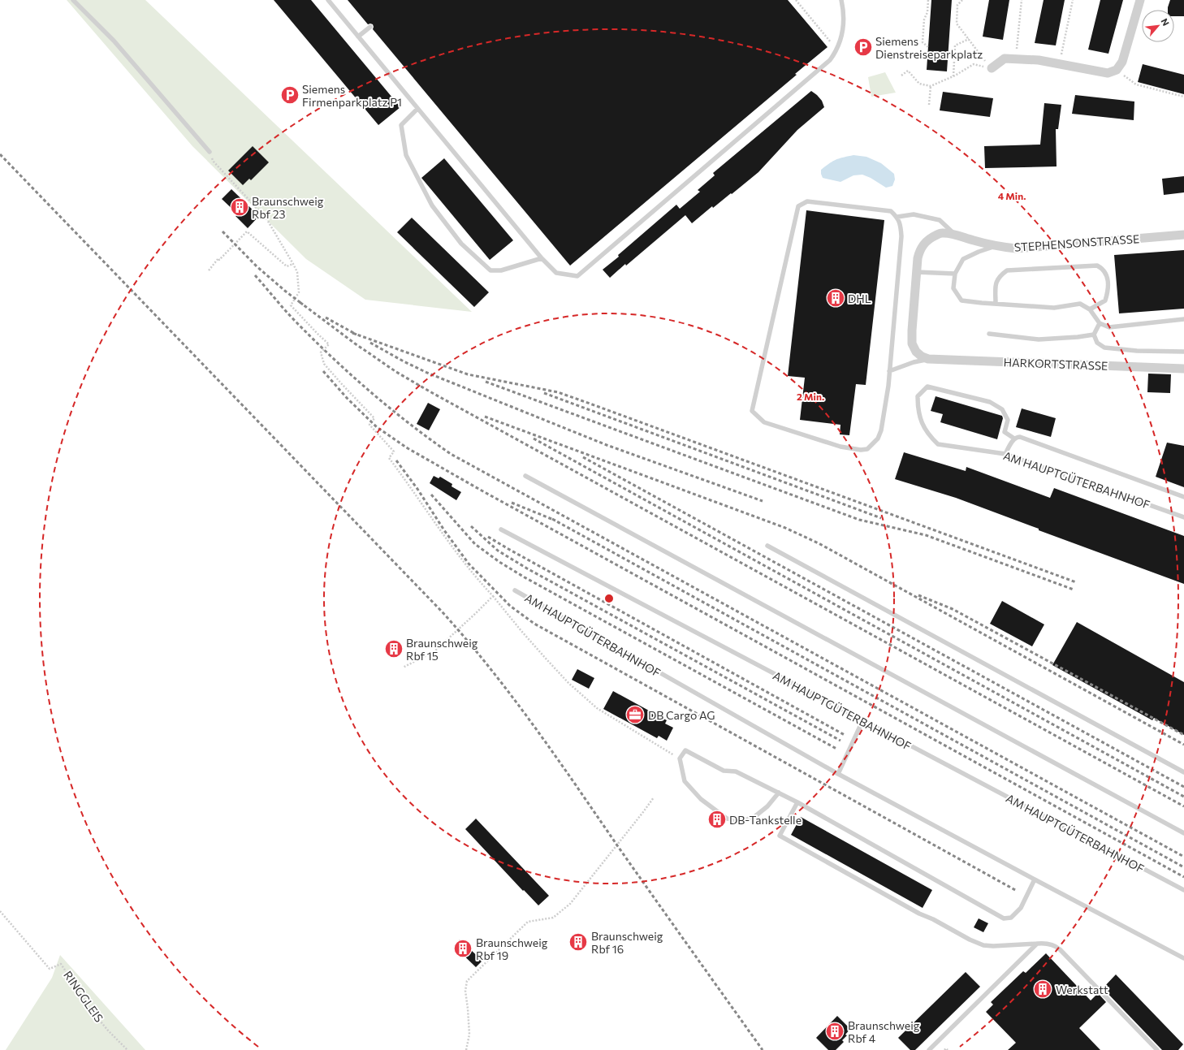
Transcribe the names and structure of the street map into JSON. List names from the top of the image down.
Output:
{
  "streets": {
    "street": ["STEPHENSONSTRASSE", "HARKORTSTRASSE"],
    "lane": ["AM HAUPTGÜTERBAHNHOF"],
    "path": ["RINGGLEIS"]
  },
  "crossings": [
    ["STEPHENSONSTRASSE", "HARKORTSTRASSE"]
  ],
  "places": {
    "parking": ["Siemens Dienstreiseparkplatz", "Siemens Firmenparkplatz P1"],
    "building": [
      "Braunschweig Rbf 23",
      "DHL",
      "Braunschweig Rbf 15",
      "DB-Tankstelle",
      "Braunschweig Rbf 16",
      "Braunschweig Rbf 19",
      "Werkstatt",
      "Braunschweig Rbf 4"
    ],
    "office": ["DB Cargo AG"]
  },
  "north": "top right",
  "rings": ["4 Min.", "2 Min."]
}
